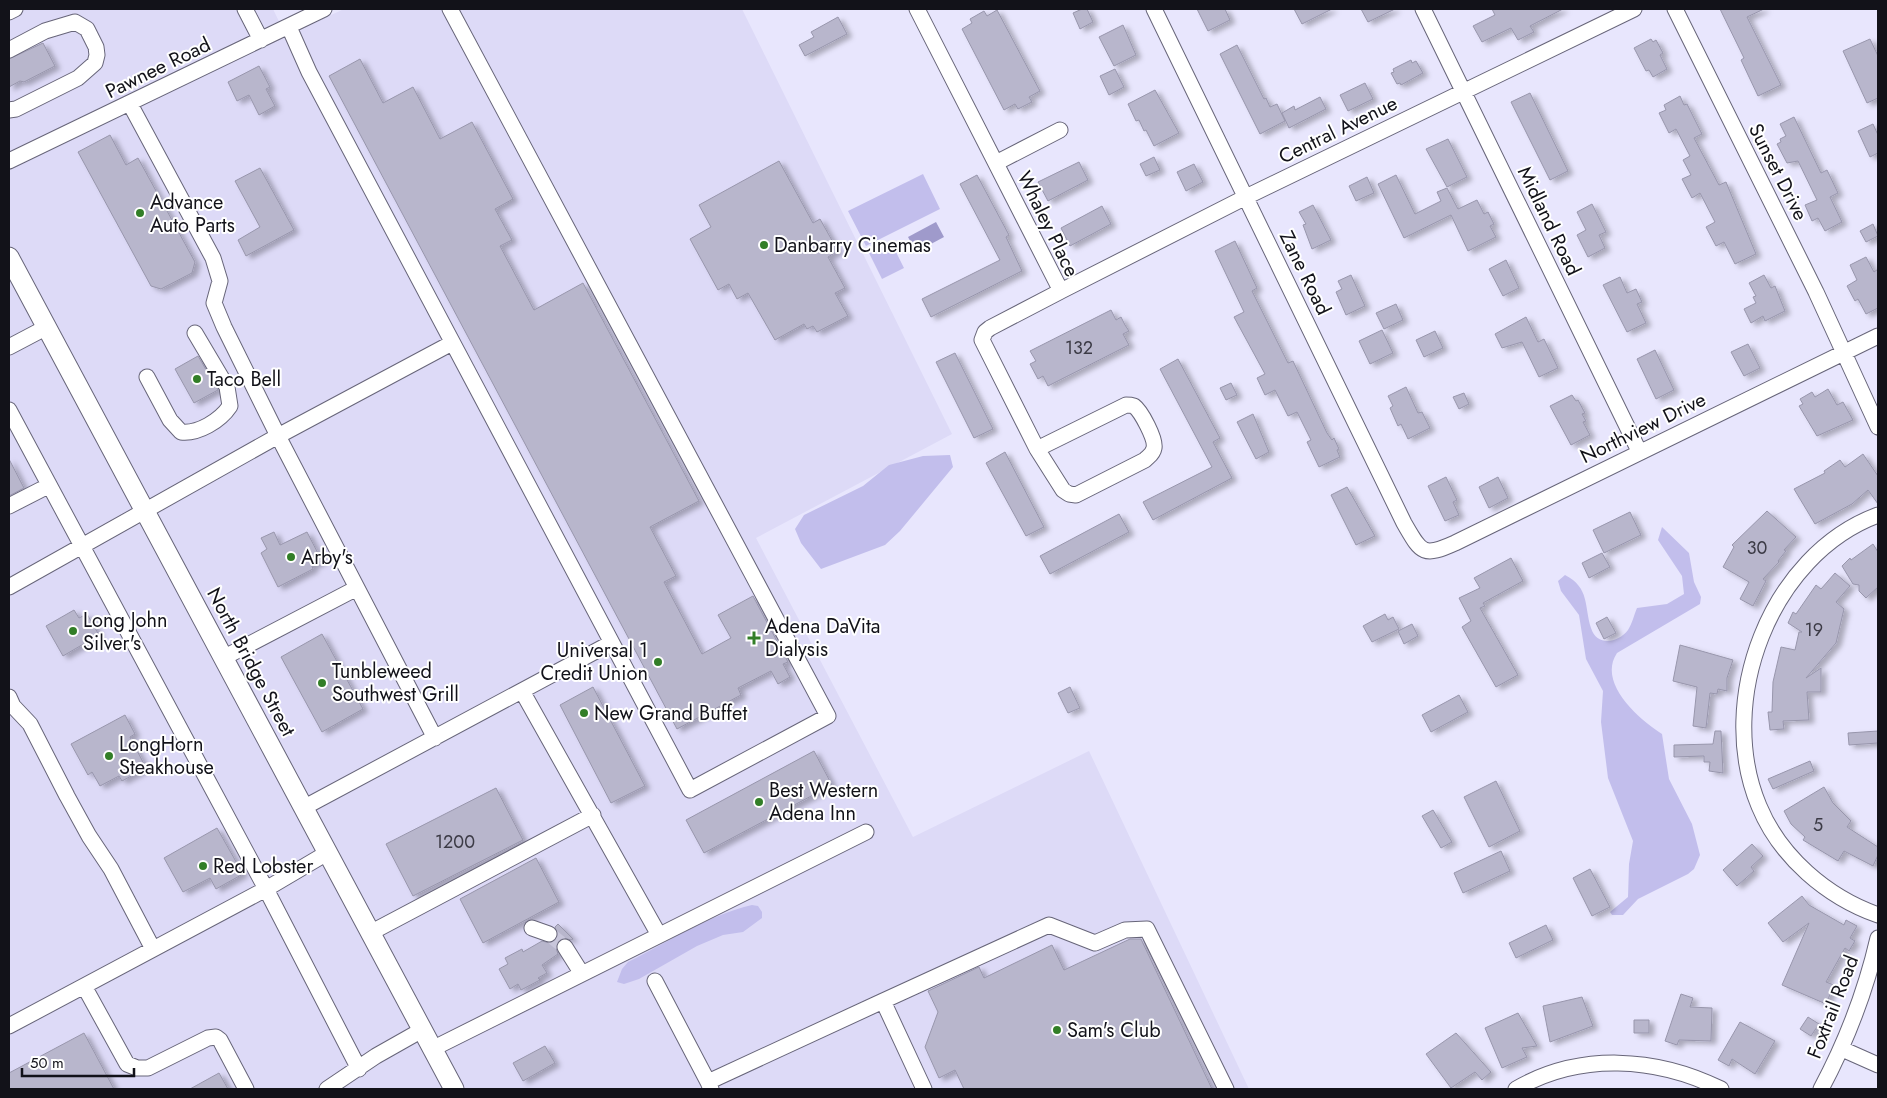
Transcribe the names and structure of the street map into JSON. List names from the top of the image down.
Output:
{
  "streets": {
    "main road": ["North Bridge Street"],
    "street": [
      "Pawnee Road",
      "Central Avenue",
      "Sunset Drive",
      "Midland Road",
      "Whaley Place",
      "Zane Road",
      "Northview Drive",
      "Foxtrail Road"
    ]
  },
  "crossings": [
    ["Central Avenue", "Midland Road"],
    ["Central Avenue", "Whaley Place"],
    ["Central Avenue", "Zane Road"],
    ["Sunset Drive", "Northview Drive"],
    ["Midland Road", "Northview Drive"],
    ["Zane Road", "Northview Drive"]
  ],
  "places": {
    "other": [
      "Advance Auto Parts",
      "Danbarry Cinemas",
      "Taco Bell",
      "Arby's",
      "Long John Silver's",
      "Universal 1 Credit Union",
      "Tunbleweed Southwest Grill",
      "New Grand Buffet",
      "LongHorn Steakhouse",
      "Best Western Adena Inn",
      "Red Lobster",
      "Sam's Club"
    ],
    "health": ["Adena DaVita Dialysis"]
  },
  "house_numbers": [
    "132",
    "30",
    "19",
    "5",
    "1200"
  ],
  "scale_bar": "50 m"
}
